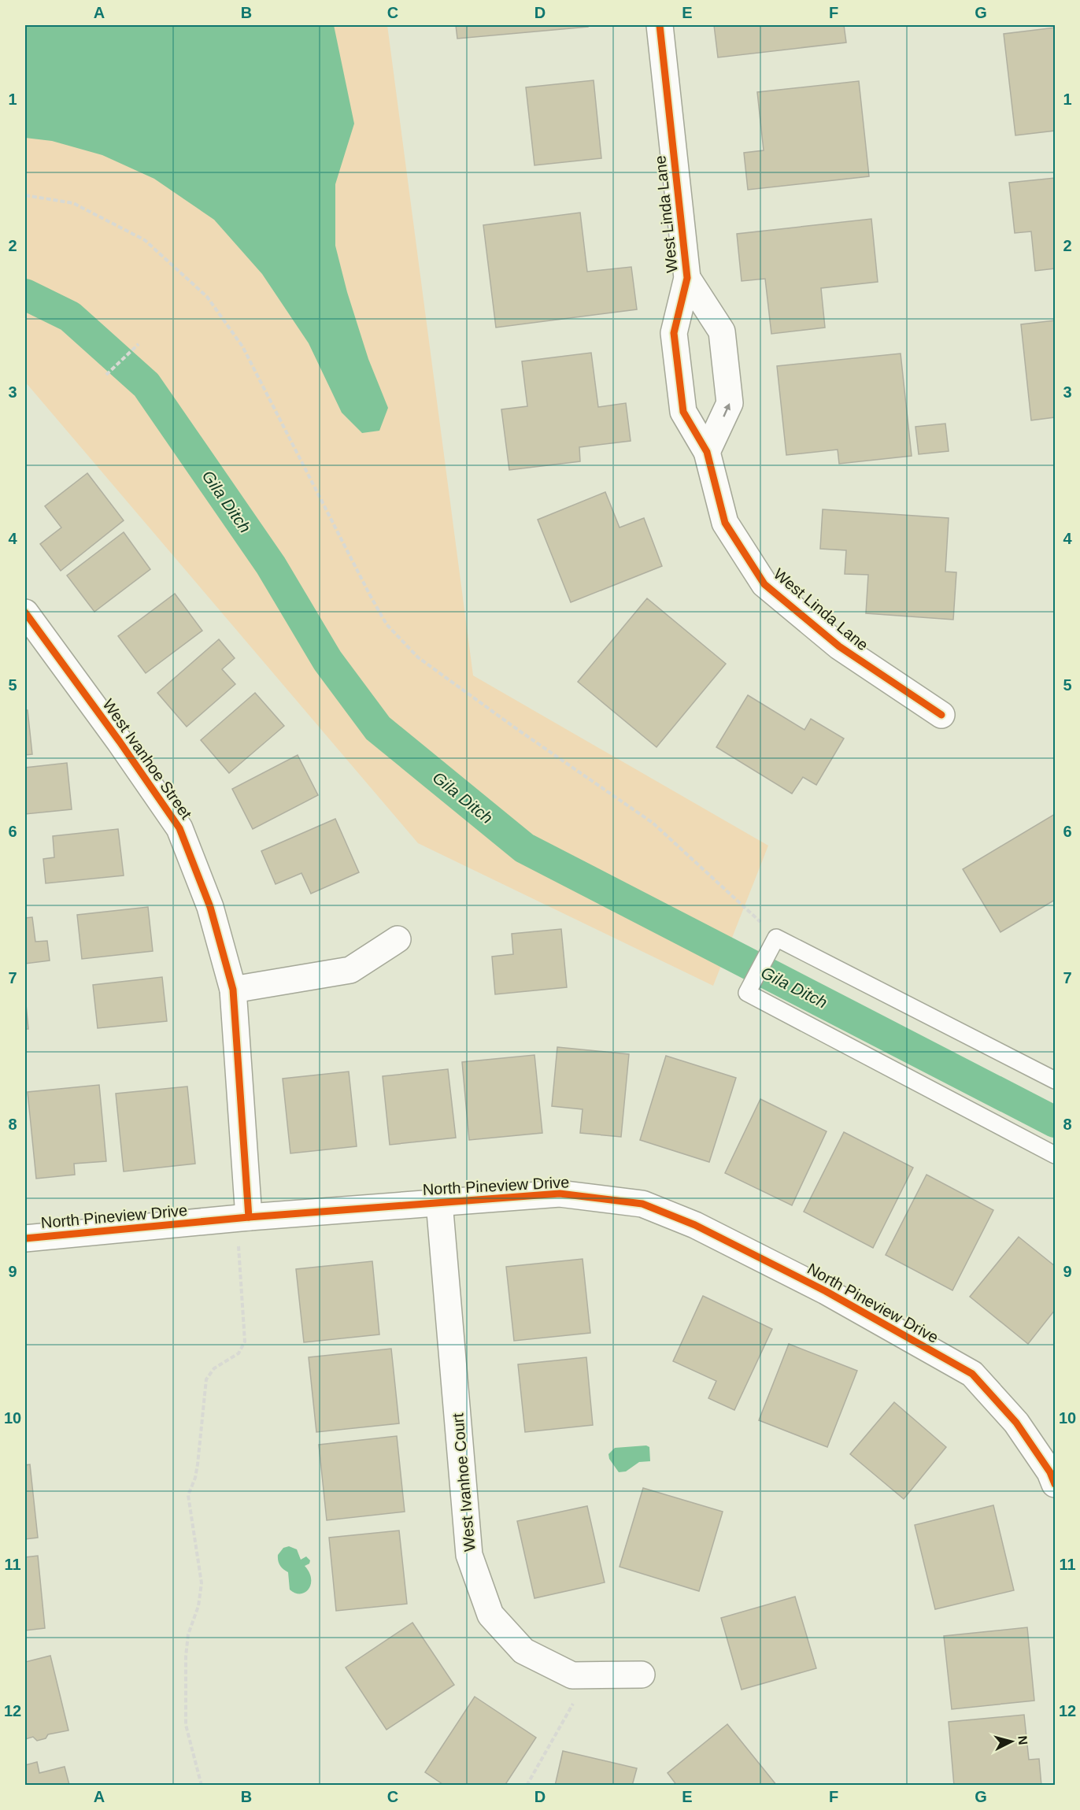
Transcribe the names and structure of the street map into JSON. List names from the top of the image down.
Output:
{
  "streets": {
    "street": [
      "West Linda Lane",
      "West Ivanhoe Street",
      "North Pineview Drive",
      "West Ivanhoe Court"
    ]
  },
  "crossings": [
    ["West Ivanhoe Street", "North Pineview Drive"],
    ["North Pineview Drive", "West Ivanhoe Court"]
  ],
  "water": ["Gila Ditch"],
  "north": "right",
  "grid": {
    "columns": [
      "A",
      "B",
      "C",
      "D",
      "E",
      "F",
      "G"
    ],
    "rows": [
      "1",
      "2",
      "3",
      "4",
      "5",
      "6",
      "7",
      "8",
      "9",
      "10",
      "11",
      "12"
    ]
  }
}
